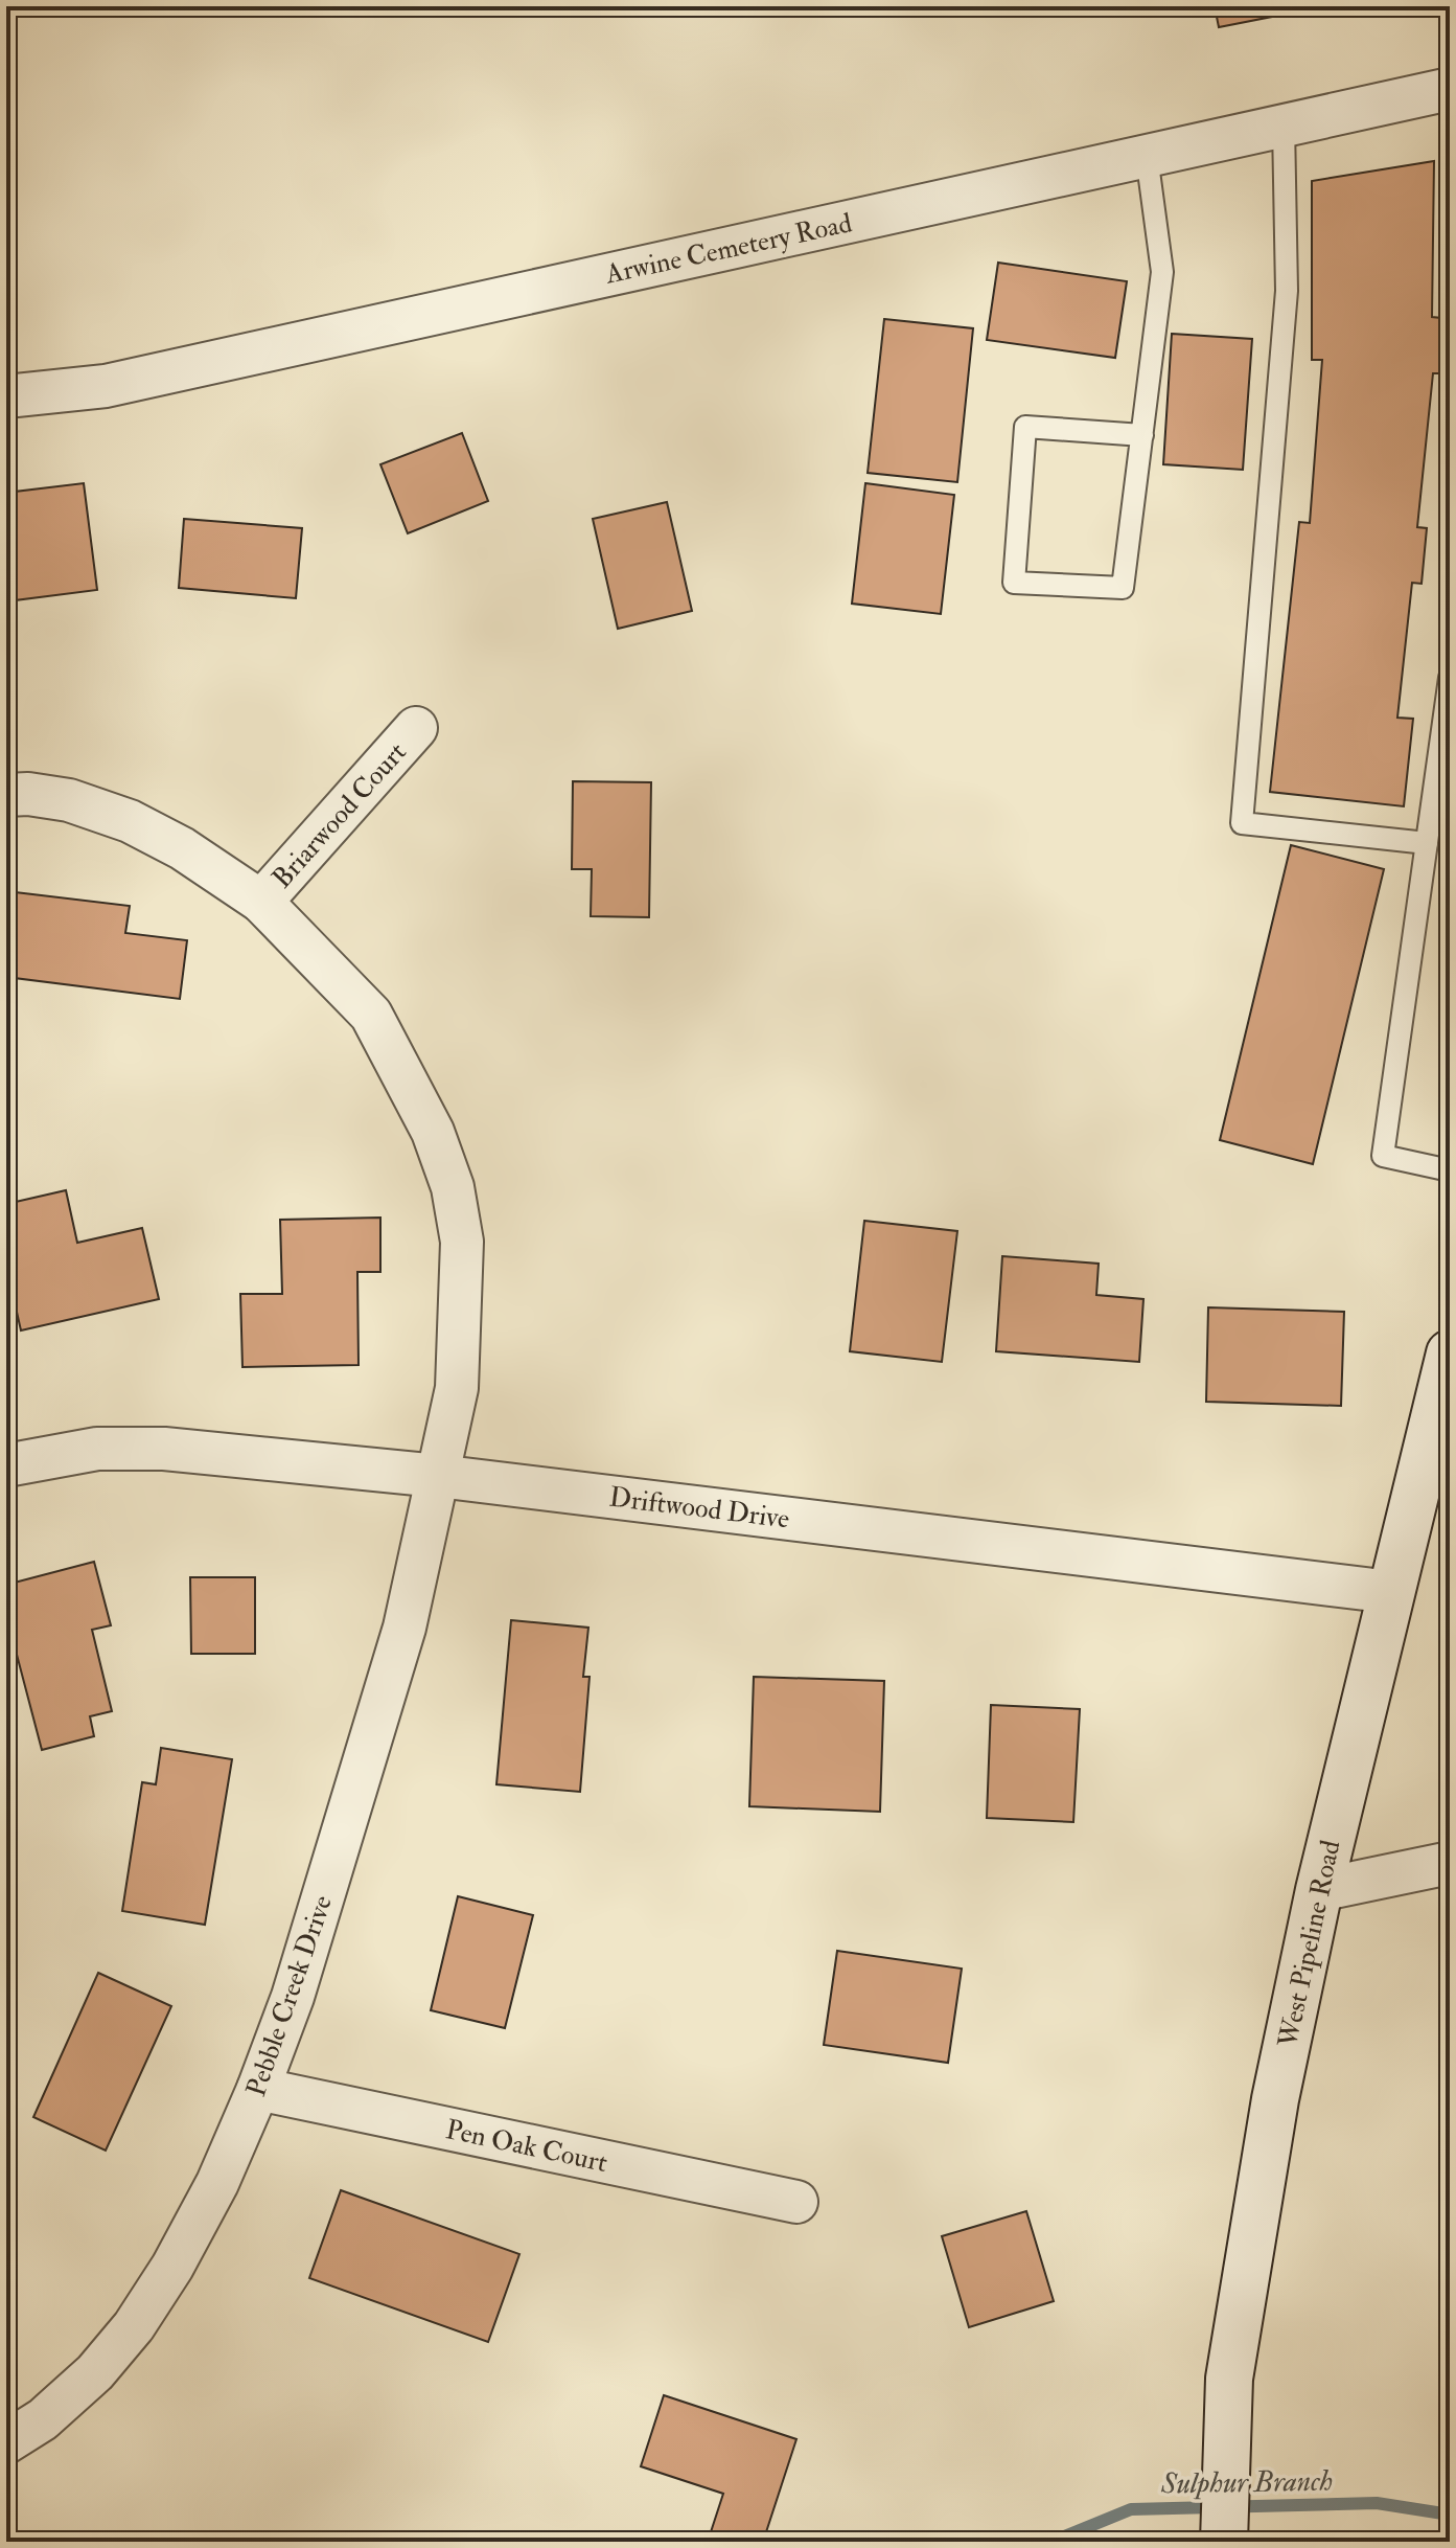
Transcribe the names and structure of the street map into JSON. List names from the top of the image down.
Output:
{
  "streets": {
    "main road": ["West Pipeline Road"],
    "street": [
      "Arwine Cemetery Road",
      "Briarwood Court",
      "Driftwood Drive",
      "Pebble Creek Drive",
      "Pen Oak Court"
    ]
  },
  "crossings": [
    ["Briarwood Court", "Pebble Creek Drive"],
    ["Driftwood Drive", "West Pipeline Road"],
    ["Driftwood Drive", "Pebble Creek Drive"],
    ["Pebble Creek Drive", "Pen Oak Court"]
  ],
  "water": ["Sulphur Branch"]
}
